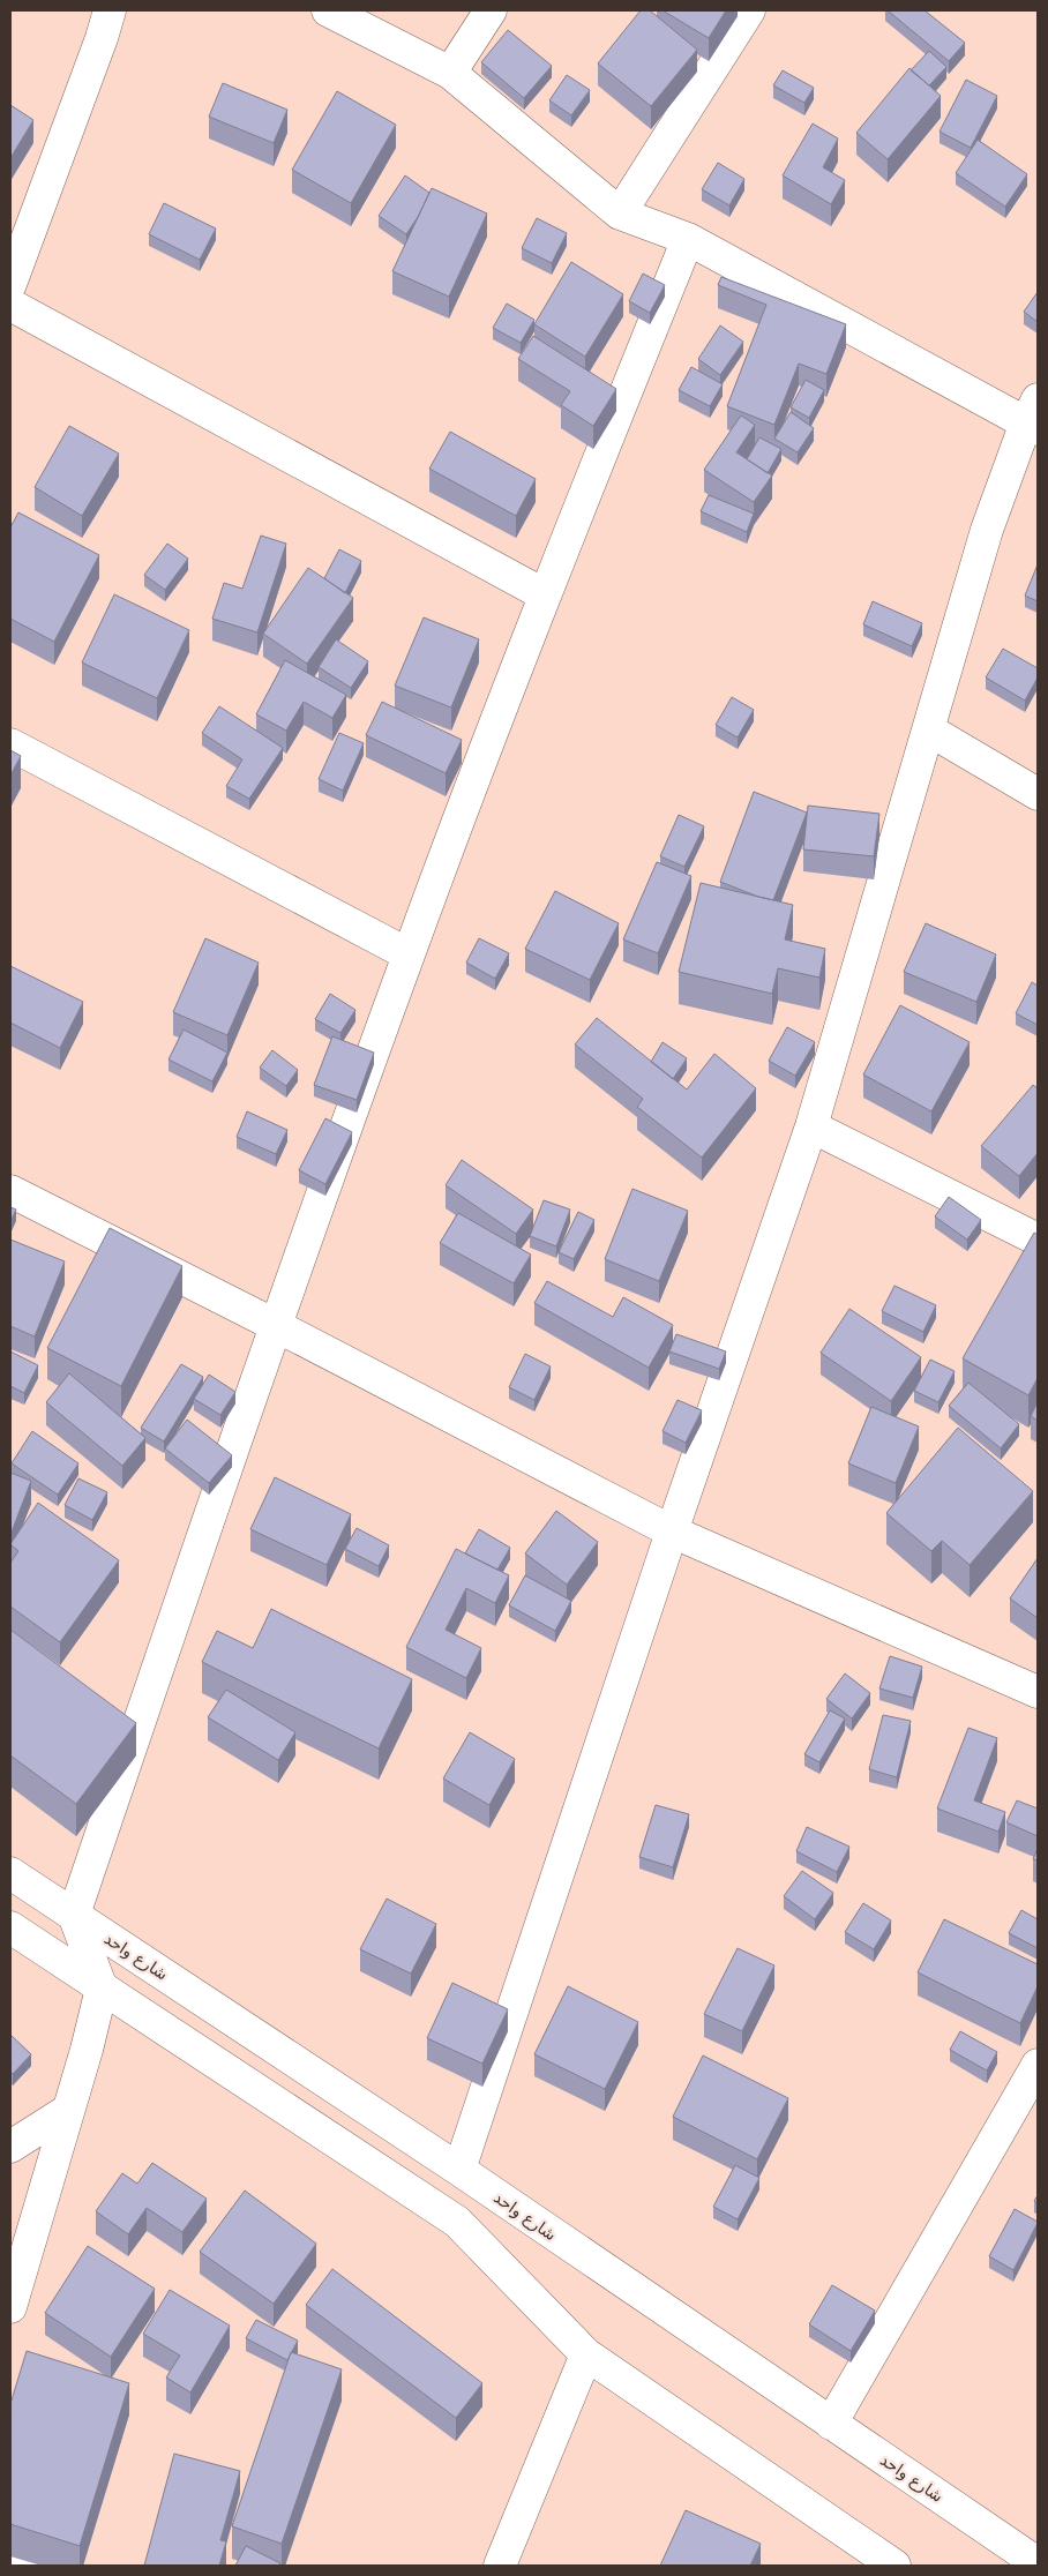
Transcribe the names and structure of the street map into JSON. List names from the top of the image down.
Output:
{
  "streets": {
    "street": ["شارع واحد"]
  }
}
